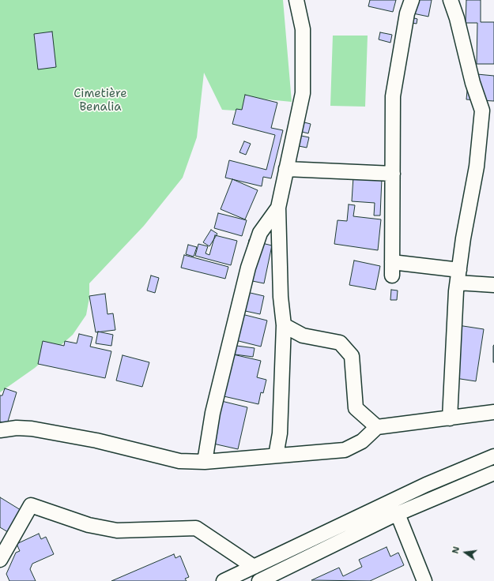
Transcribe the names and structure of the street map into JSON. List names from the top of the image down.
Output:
{
  "parks": ["Cimetière Benalia"],
  "north": "left"
}
